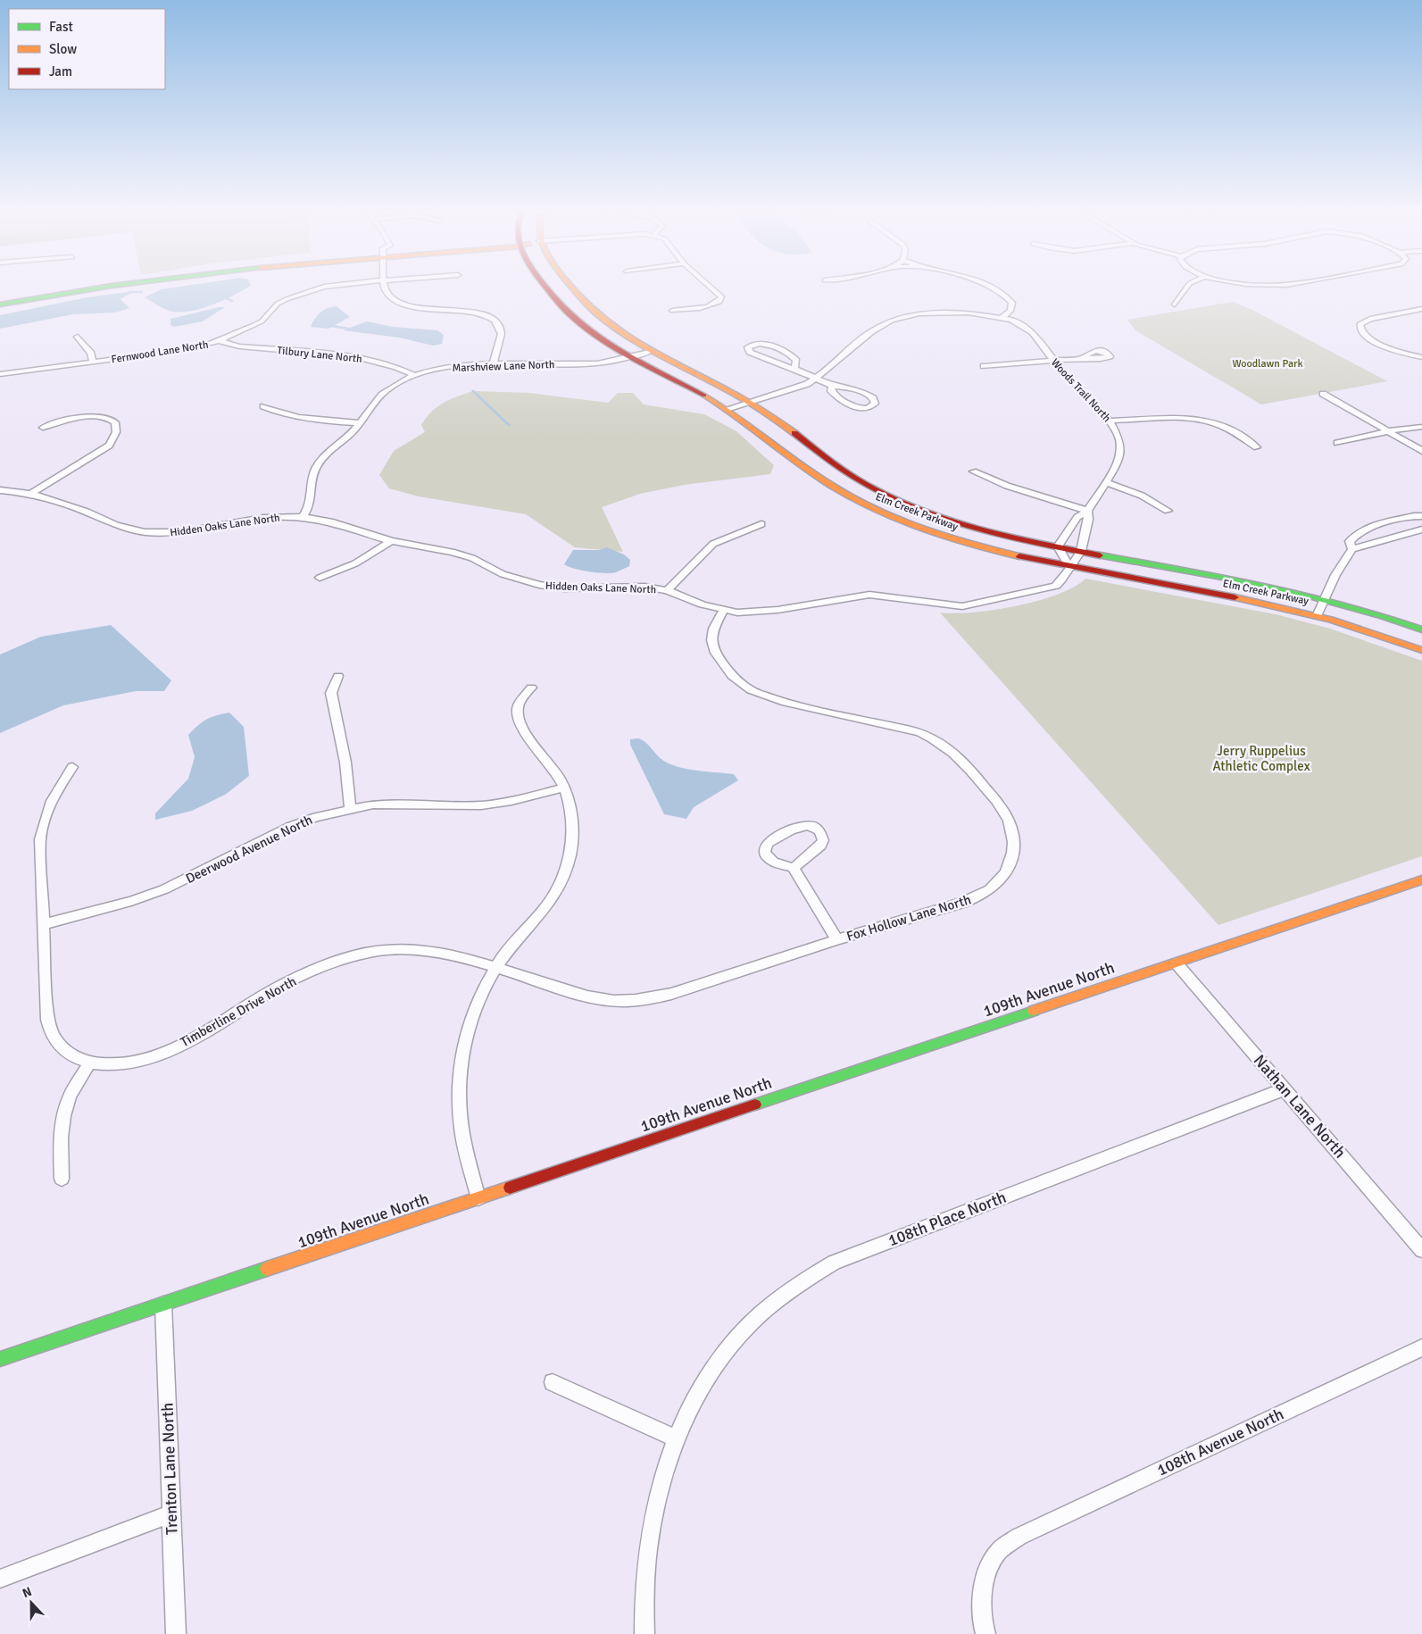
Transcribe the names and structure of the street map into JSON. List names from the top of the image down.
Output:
{
  "streets": {
    "street": [
      "Fernwood Lane North",
      "Tilbury Lane North",
      "Marshview Lane North",
      "Woods Trail North",
      "Elm Creek Parkway",
      "Hidden Oaks Lane North",
      "Deerwood Avenue North",
      "Fox Hollow Lane North",
      "109th Avenue North",
      "Timberline Drive North",
      "Nathan Lane North",
      "108th Place North",
      "108th Avenue North",
      "Trenton Lane North"
    ]
  },
  "crossings": [
    ["Fernwood Lane North", "Tilbury Lane North"],
    ["Tilbury Lane North", "Marshview Lane North"],
    ["Marshview Lane North", "Elm Creek Parkway"],
    ["Marshview Lane North", "Hidden Oaks Lane North"],
    ["Woods Trail North", "Elm Creek Parkway"],
    ["Woods Trail North", "Hidden Oaks Lane North"],
    ["Elm Creek Parkway", "Hidden Oaks Lane North"],
    ["Hidden Oaks Lane North", "Fox Hollow Lane North"],
    ["Deerwood Avenue North", "Timberline Drive North"],
    ["Fox Hollow Lane North", "Timberline Drive North"],
    ["109th Avenue North", "Nathan Lane North"],
    ["109th Avenue North", "Trenton Lane North"],
    ["Nathan Lane North", "108th Place North"]
  ],
  "parks": ["Woodlawn Park", "Jerry Ruppelius Athletic Complex"],
  "legend": ["Fast", "Slow", "Jam"],
  "north": "top"
}
